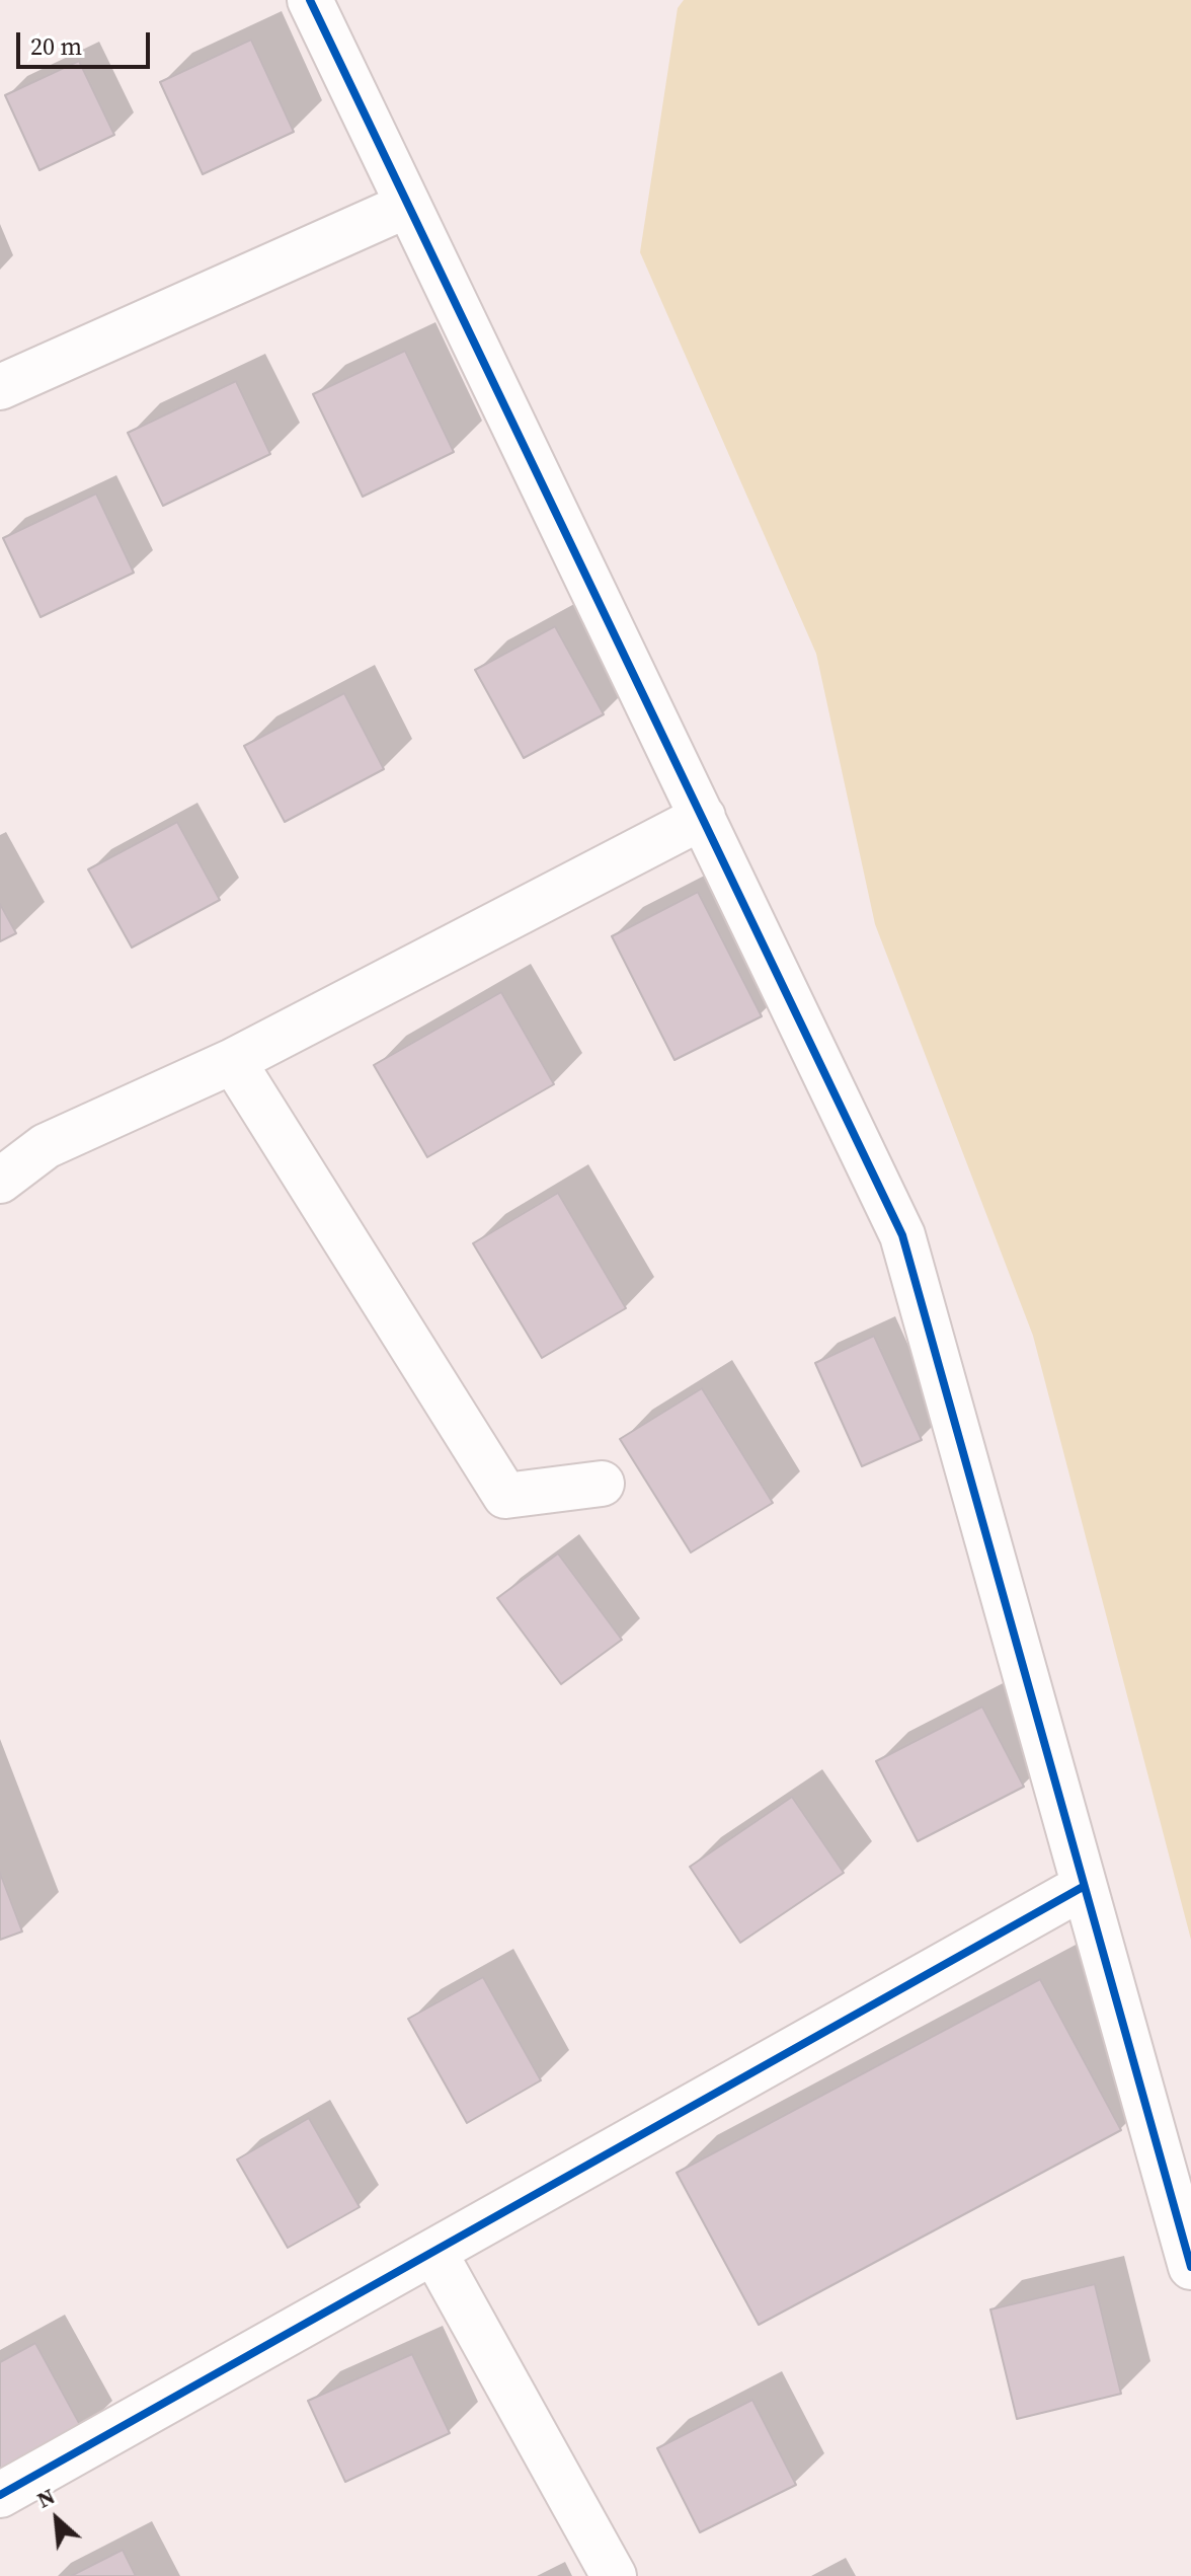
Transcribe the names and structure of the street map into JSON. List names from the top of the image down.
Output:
{
  "scale_bar": "20 m",
  "north": "top left"
}
